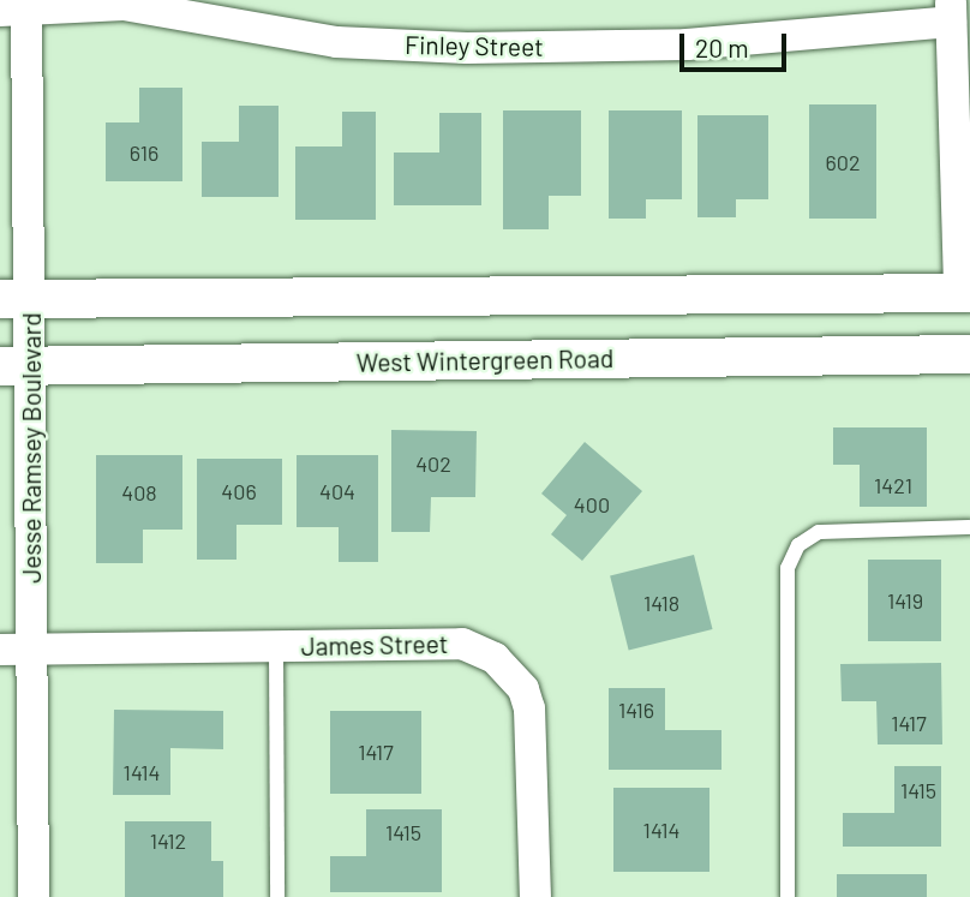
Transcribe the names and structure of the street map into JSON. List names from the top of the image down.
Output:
{
  "streets": {
    "street": [
      "Finley Street",
      "West Wintergreen Road",
      "Jesse Ramsey Boulevard",
      "James Street"
    ]
  },
  "crossings": [
    ["Finley Street", "Jesse Ramsey Boulevard"],
    ["West Wintergreen Road", "Jesse Ramsey Boulevard"],
    ["Jesse Ramsey Boulevard", "James Street"]
  ],
  "house_numbers": [
    "616",
    "602",
    "402",
    "1421",
    "406",
    "404",
    "408",
    "400",
    "1419",
    "1418",
    "1416",
    "1417",
    "1417",
    "1414",
    "1415",
    "1414",
    "1415",
    "1412"
  ],
  "scale_bar": "20 m"
}
